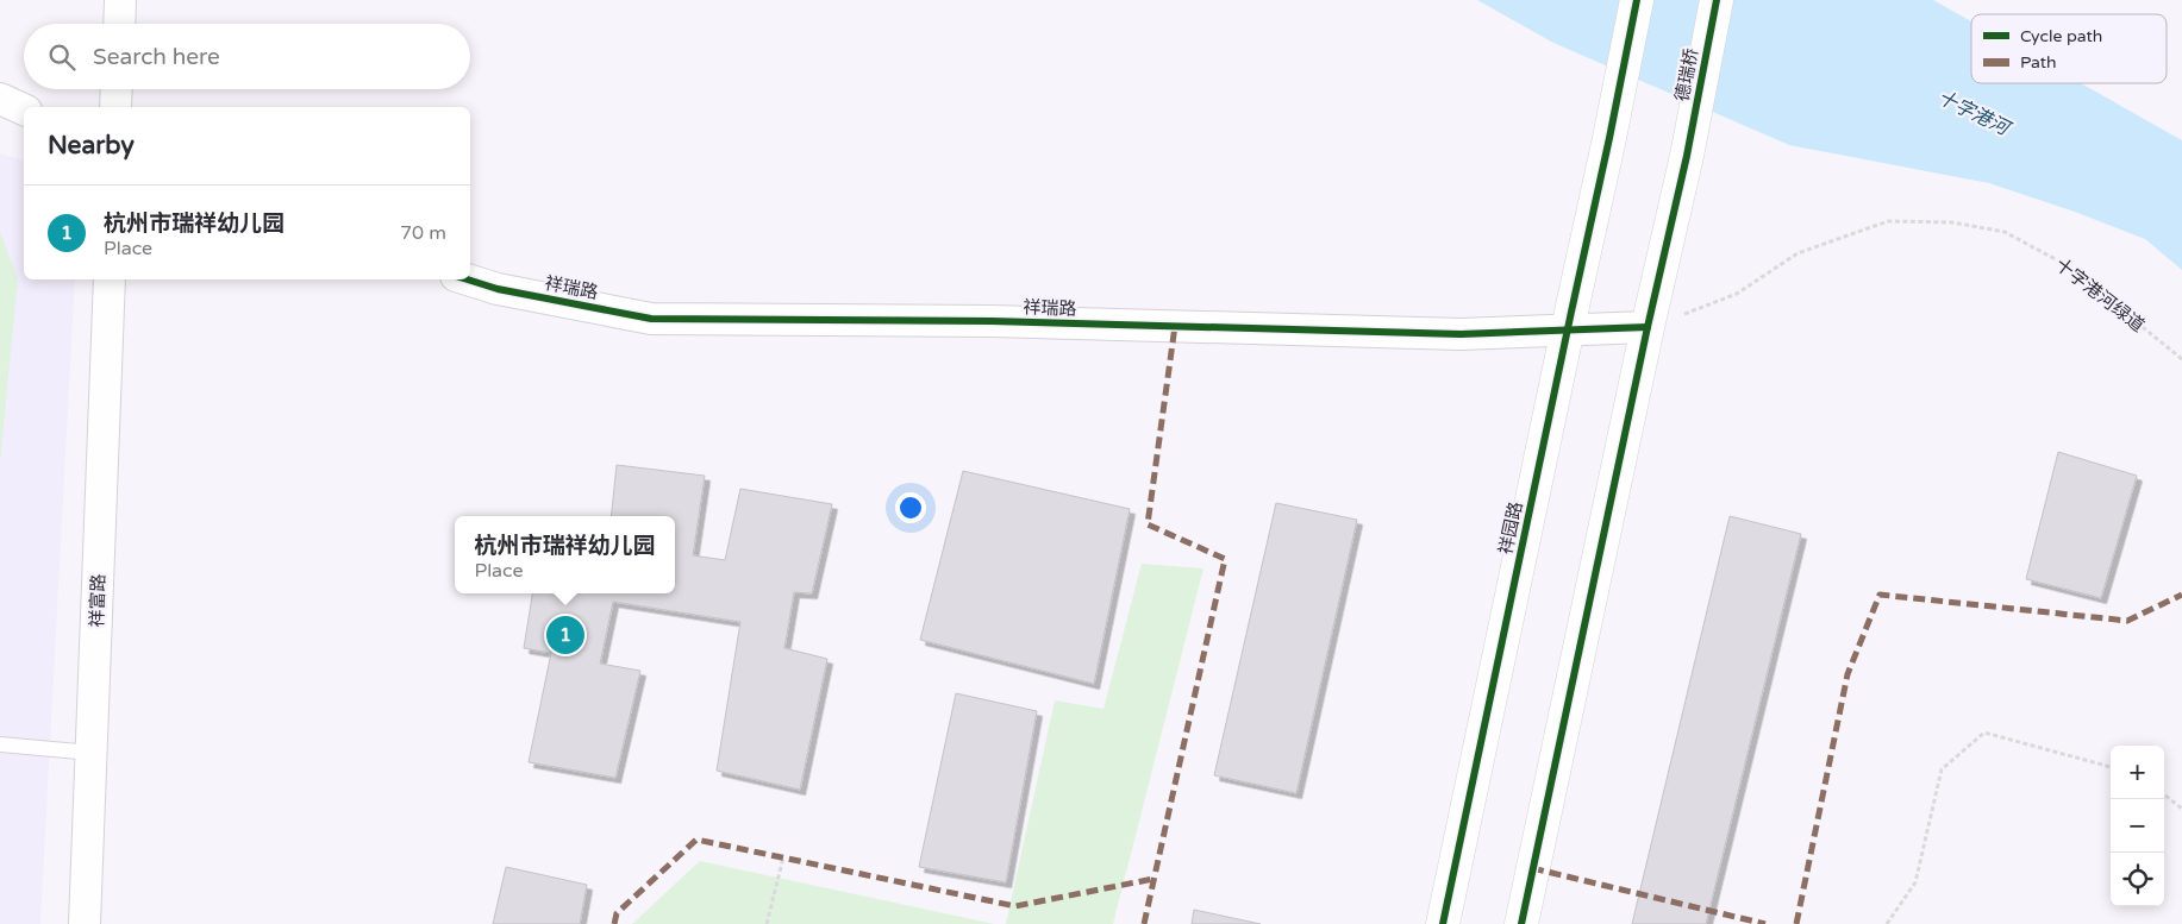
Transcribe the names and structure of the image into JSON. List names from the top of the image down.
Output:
{
  "streets": {
    "main road": ["德瑞桥", "祥园路"],
    "street": ["祥瑞路", "祥富路"],
    "path": ["十字港河绿道"]
  },
  "crossings": [
    ["德瑞桥", "祥瑞路"],
    ["德瑞桥", "十字港河绿道"],
    ["祥瑞路", "十字港河绿道"],
    ["祥瑞路", "祥园路"]
  ],
  "water": ["十字港河"],
  "legend": ["Cycle path", "Path"],
  "page": {
    "search": "Search here",
    "heading": "Nearby",
    "list": [
      {
        "mark": "1",
        "name": "杭州市瑞祥幼儿园",
        "note": "Place",
        "value": "70 m"
      }
    ],
    "popup": ["杭州市瑞祥幼儿园", "Place"],
    "pins": "1",
    "map_buttons": ["+", "−"]
  }
}
